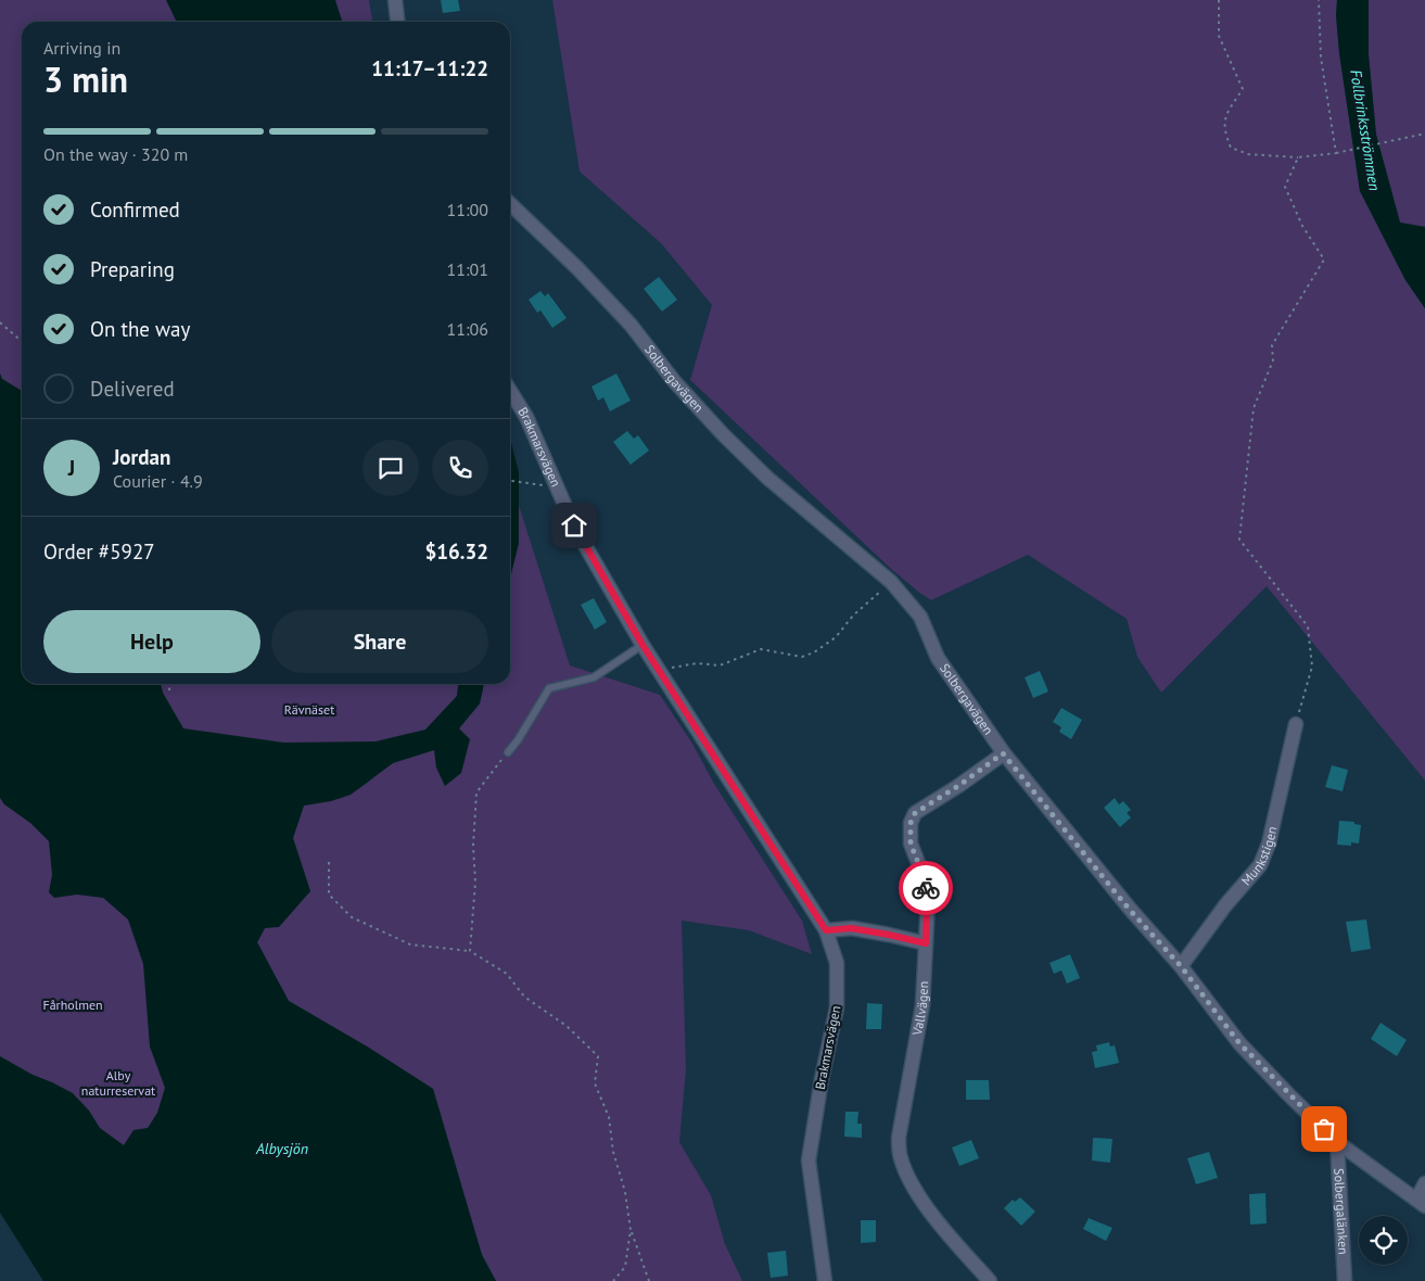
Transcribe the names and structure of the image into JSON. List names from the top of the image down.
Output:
{
  "streets": {
    "street": [
      "Solbergavägen",
      "Brakmarsvägen",
      "Munkstigen",
      "Vallvägen",
      "Solbergalänken"
    ]
  },
  "crossings": [
    ["Solbergavägen", "Munkstigen"],
    ["Solbergavägen", "Vallvägen"],
    ["Solbergavägen", "Solbergalänken"]
  ],
  "water": ["Follbrinksströmmen", "Albysjön"],
  "parks": ["Rävnäset", "Fårholmen", "Alby naturreservat"],
  "page": {
    "heading": ["3 min", "Arriving in", "11:17–11:22"],
    "panel": [
      "Jordan",
      "Courier · 4.9",
      "Order #5927",
      "$16.32"
    ],
    "bar": "On the way · 320 m",
    "list": [
      ["Confirmed", "11:00"],
      ["Preparing", "11:01"],
      ["On the way", "11:06"],
      "Delivered"
    ],
    "round": "J",
    "buttons": ["Help", "Share"]
  }
}
